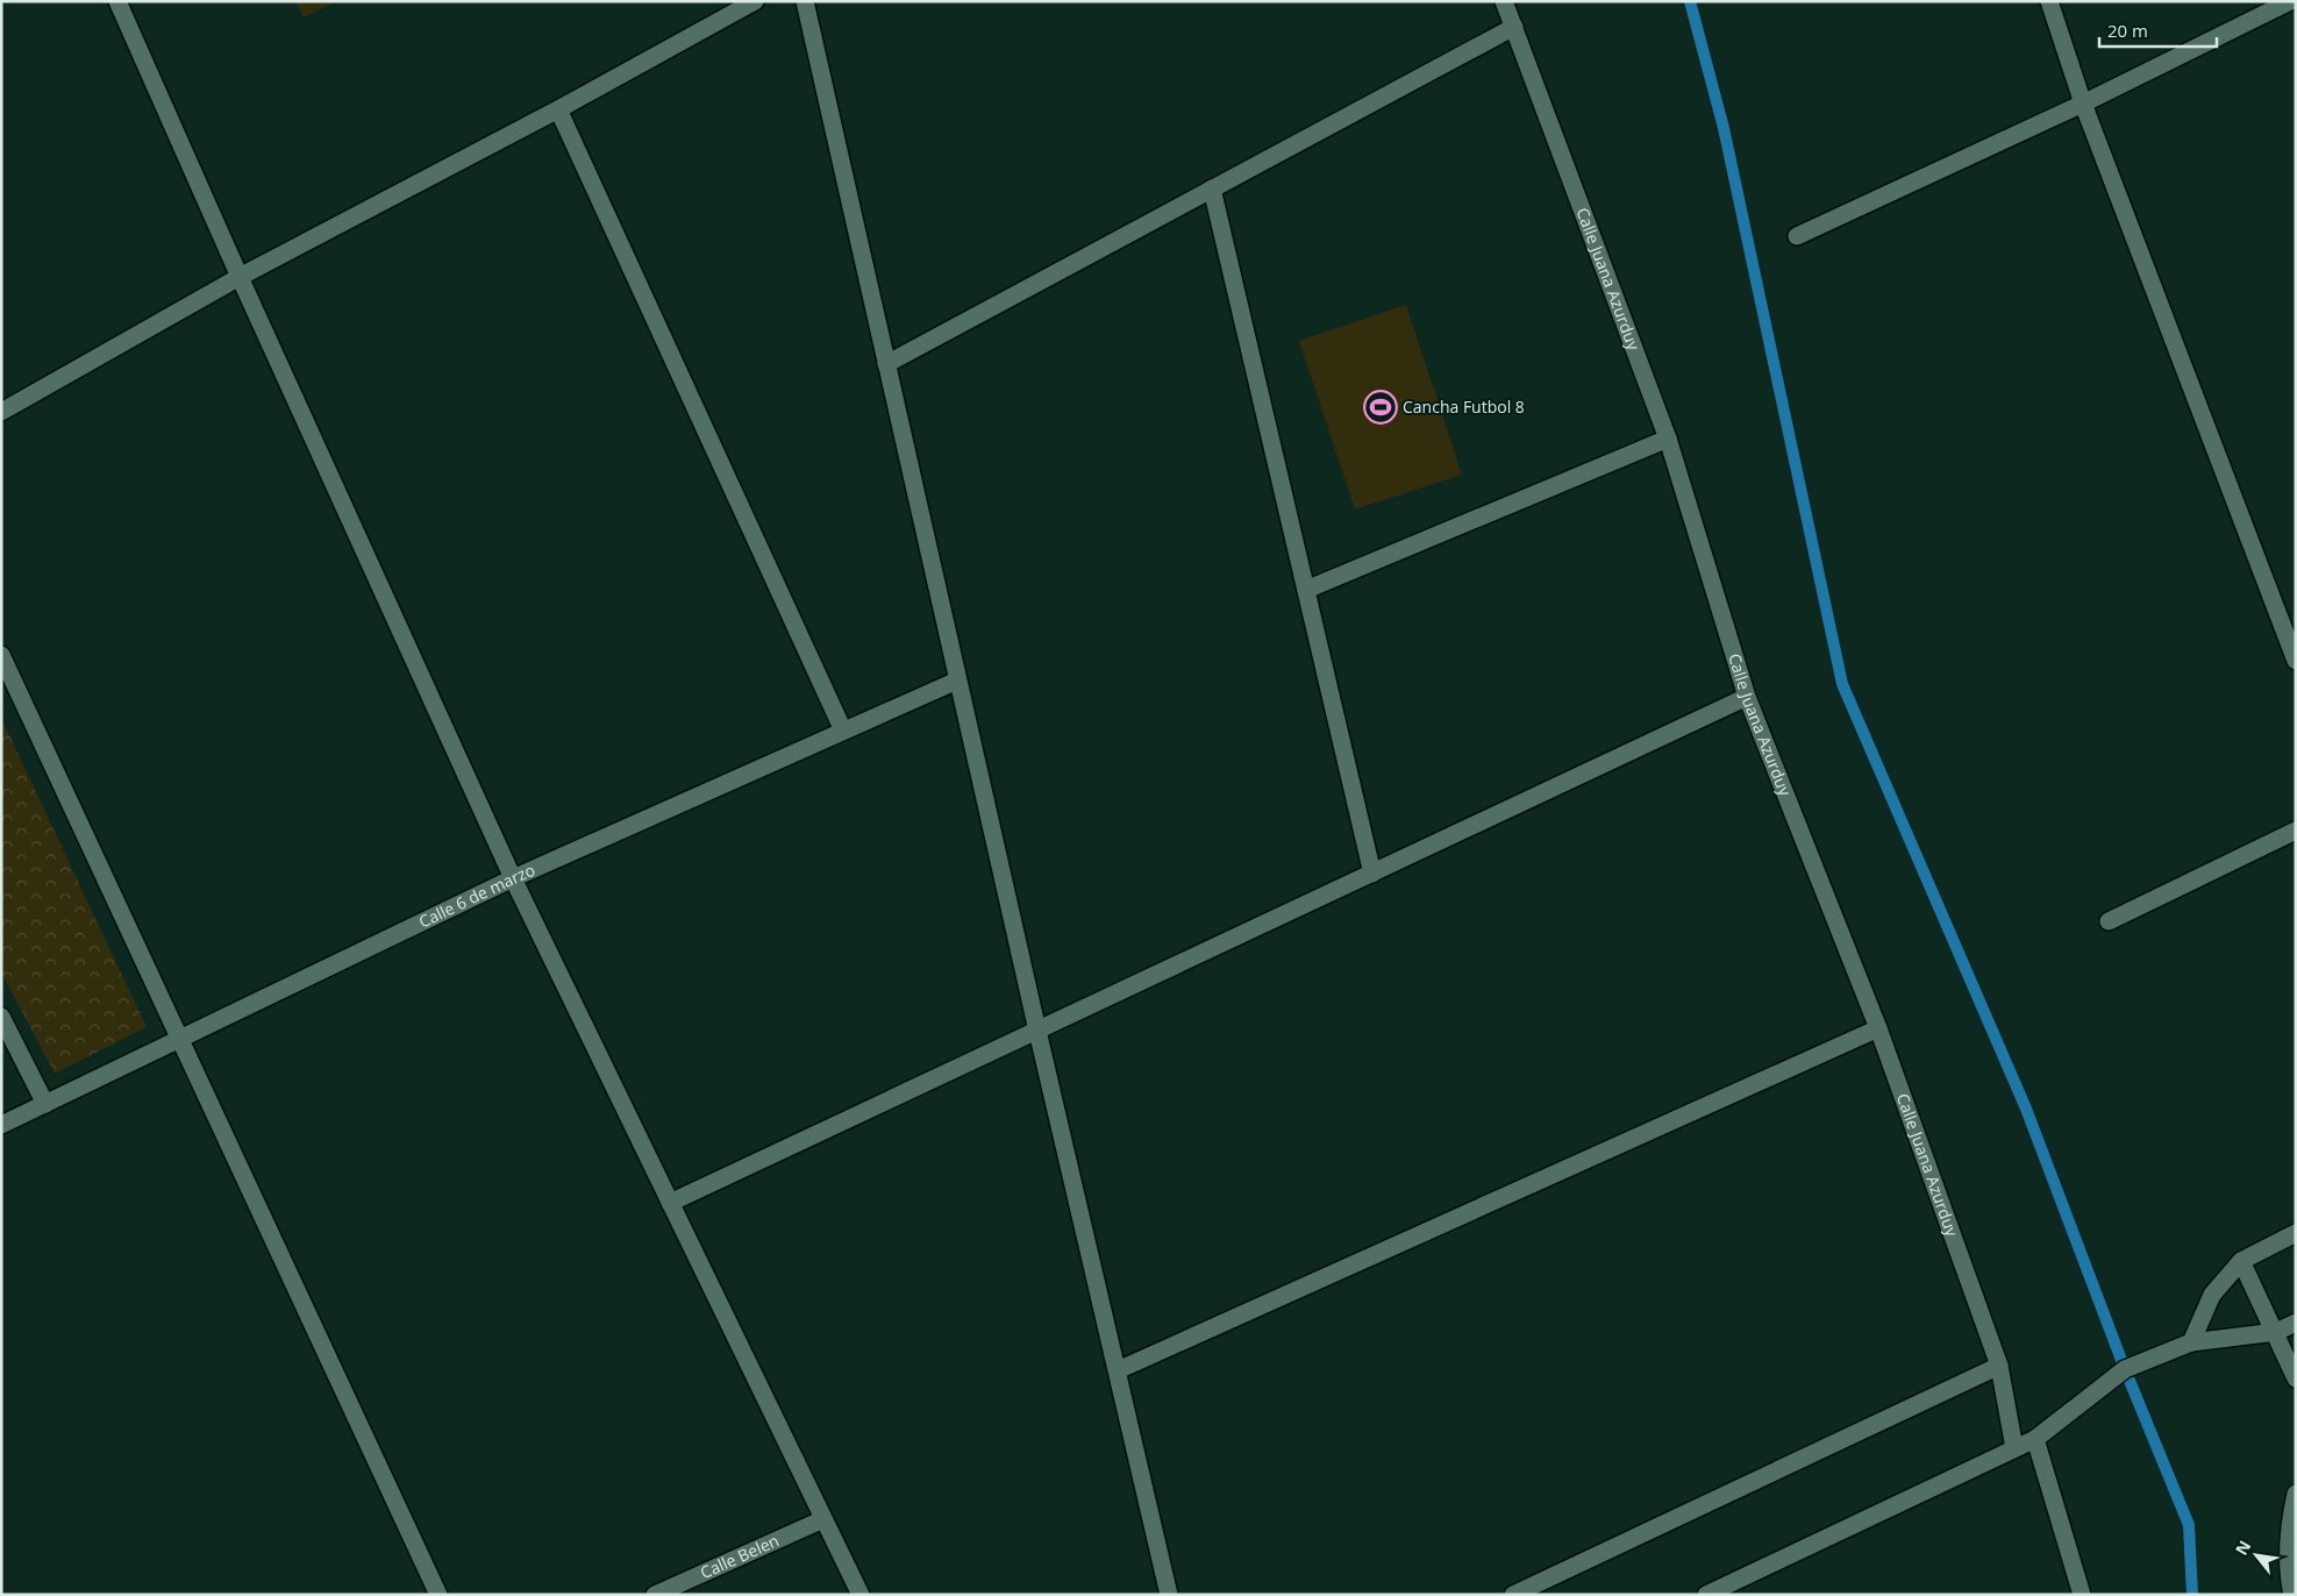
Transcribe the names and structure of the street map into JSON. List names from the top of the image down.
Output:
{
  "streets": {
    "street": ["Calle Juana Azurduy", "Calle 6 de marzo", "Calle Belen"]
  },
  "places": {
    "sports": ["Cancha Futbol 8"]
  },
  "scale_bar": "20 m",
  "north": "top left"
}
